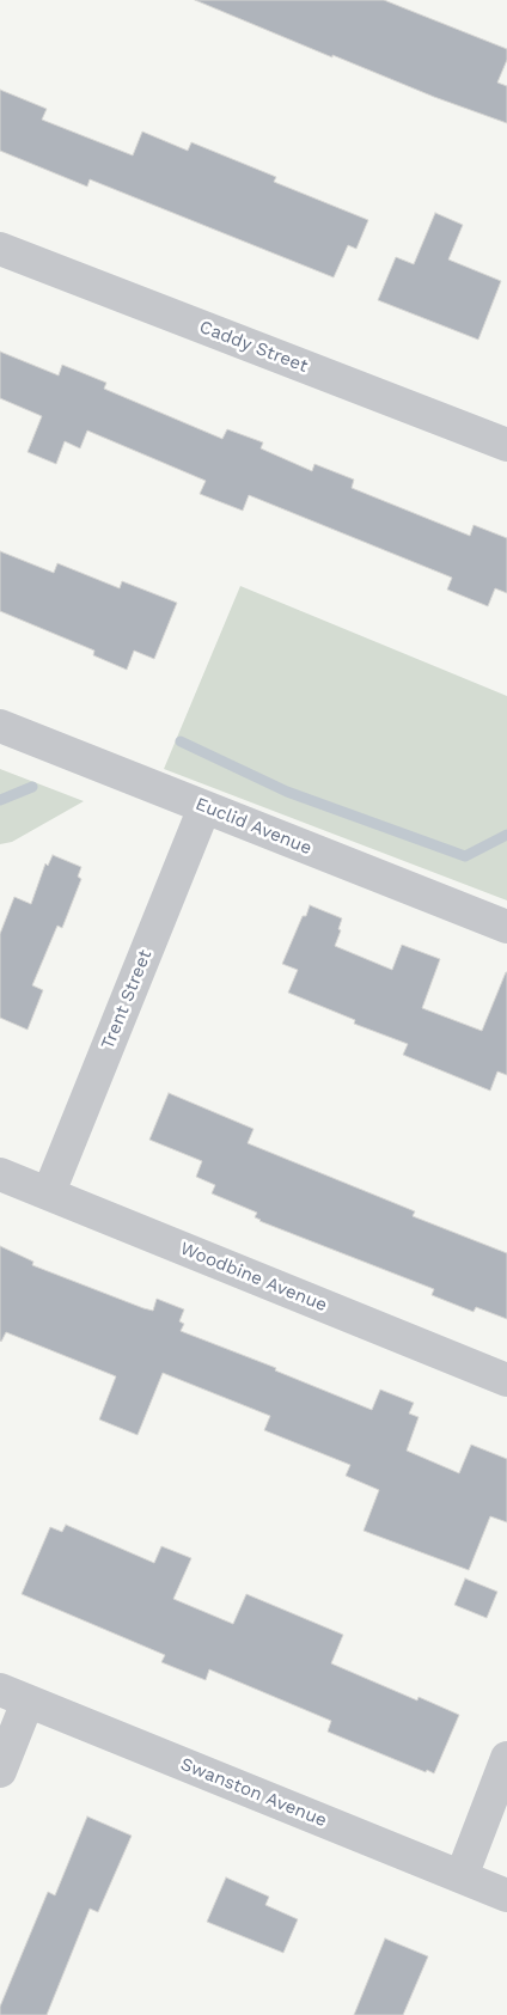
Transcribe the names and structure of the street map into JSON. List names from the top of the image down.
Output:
{
  "streets": {
    "street": [
      "Caddy Street",
      "Euclid Avenue",
      "Trent Street",
      "Woodbine Avenue",
      "Swanston Avenue"
    ]
  },
  "crossings": [
    ["Euclid Avenue", "Trent Street"],
    ["Trent Street", "Woodbine Avenue"]
  ]
}
